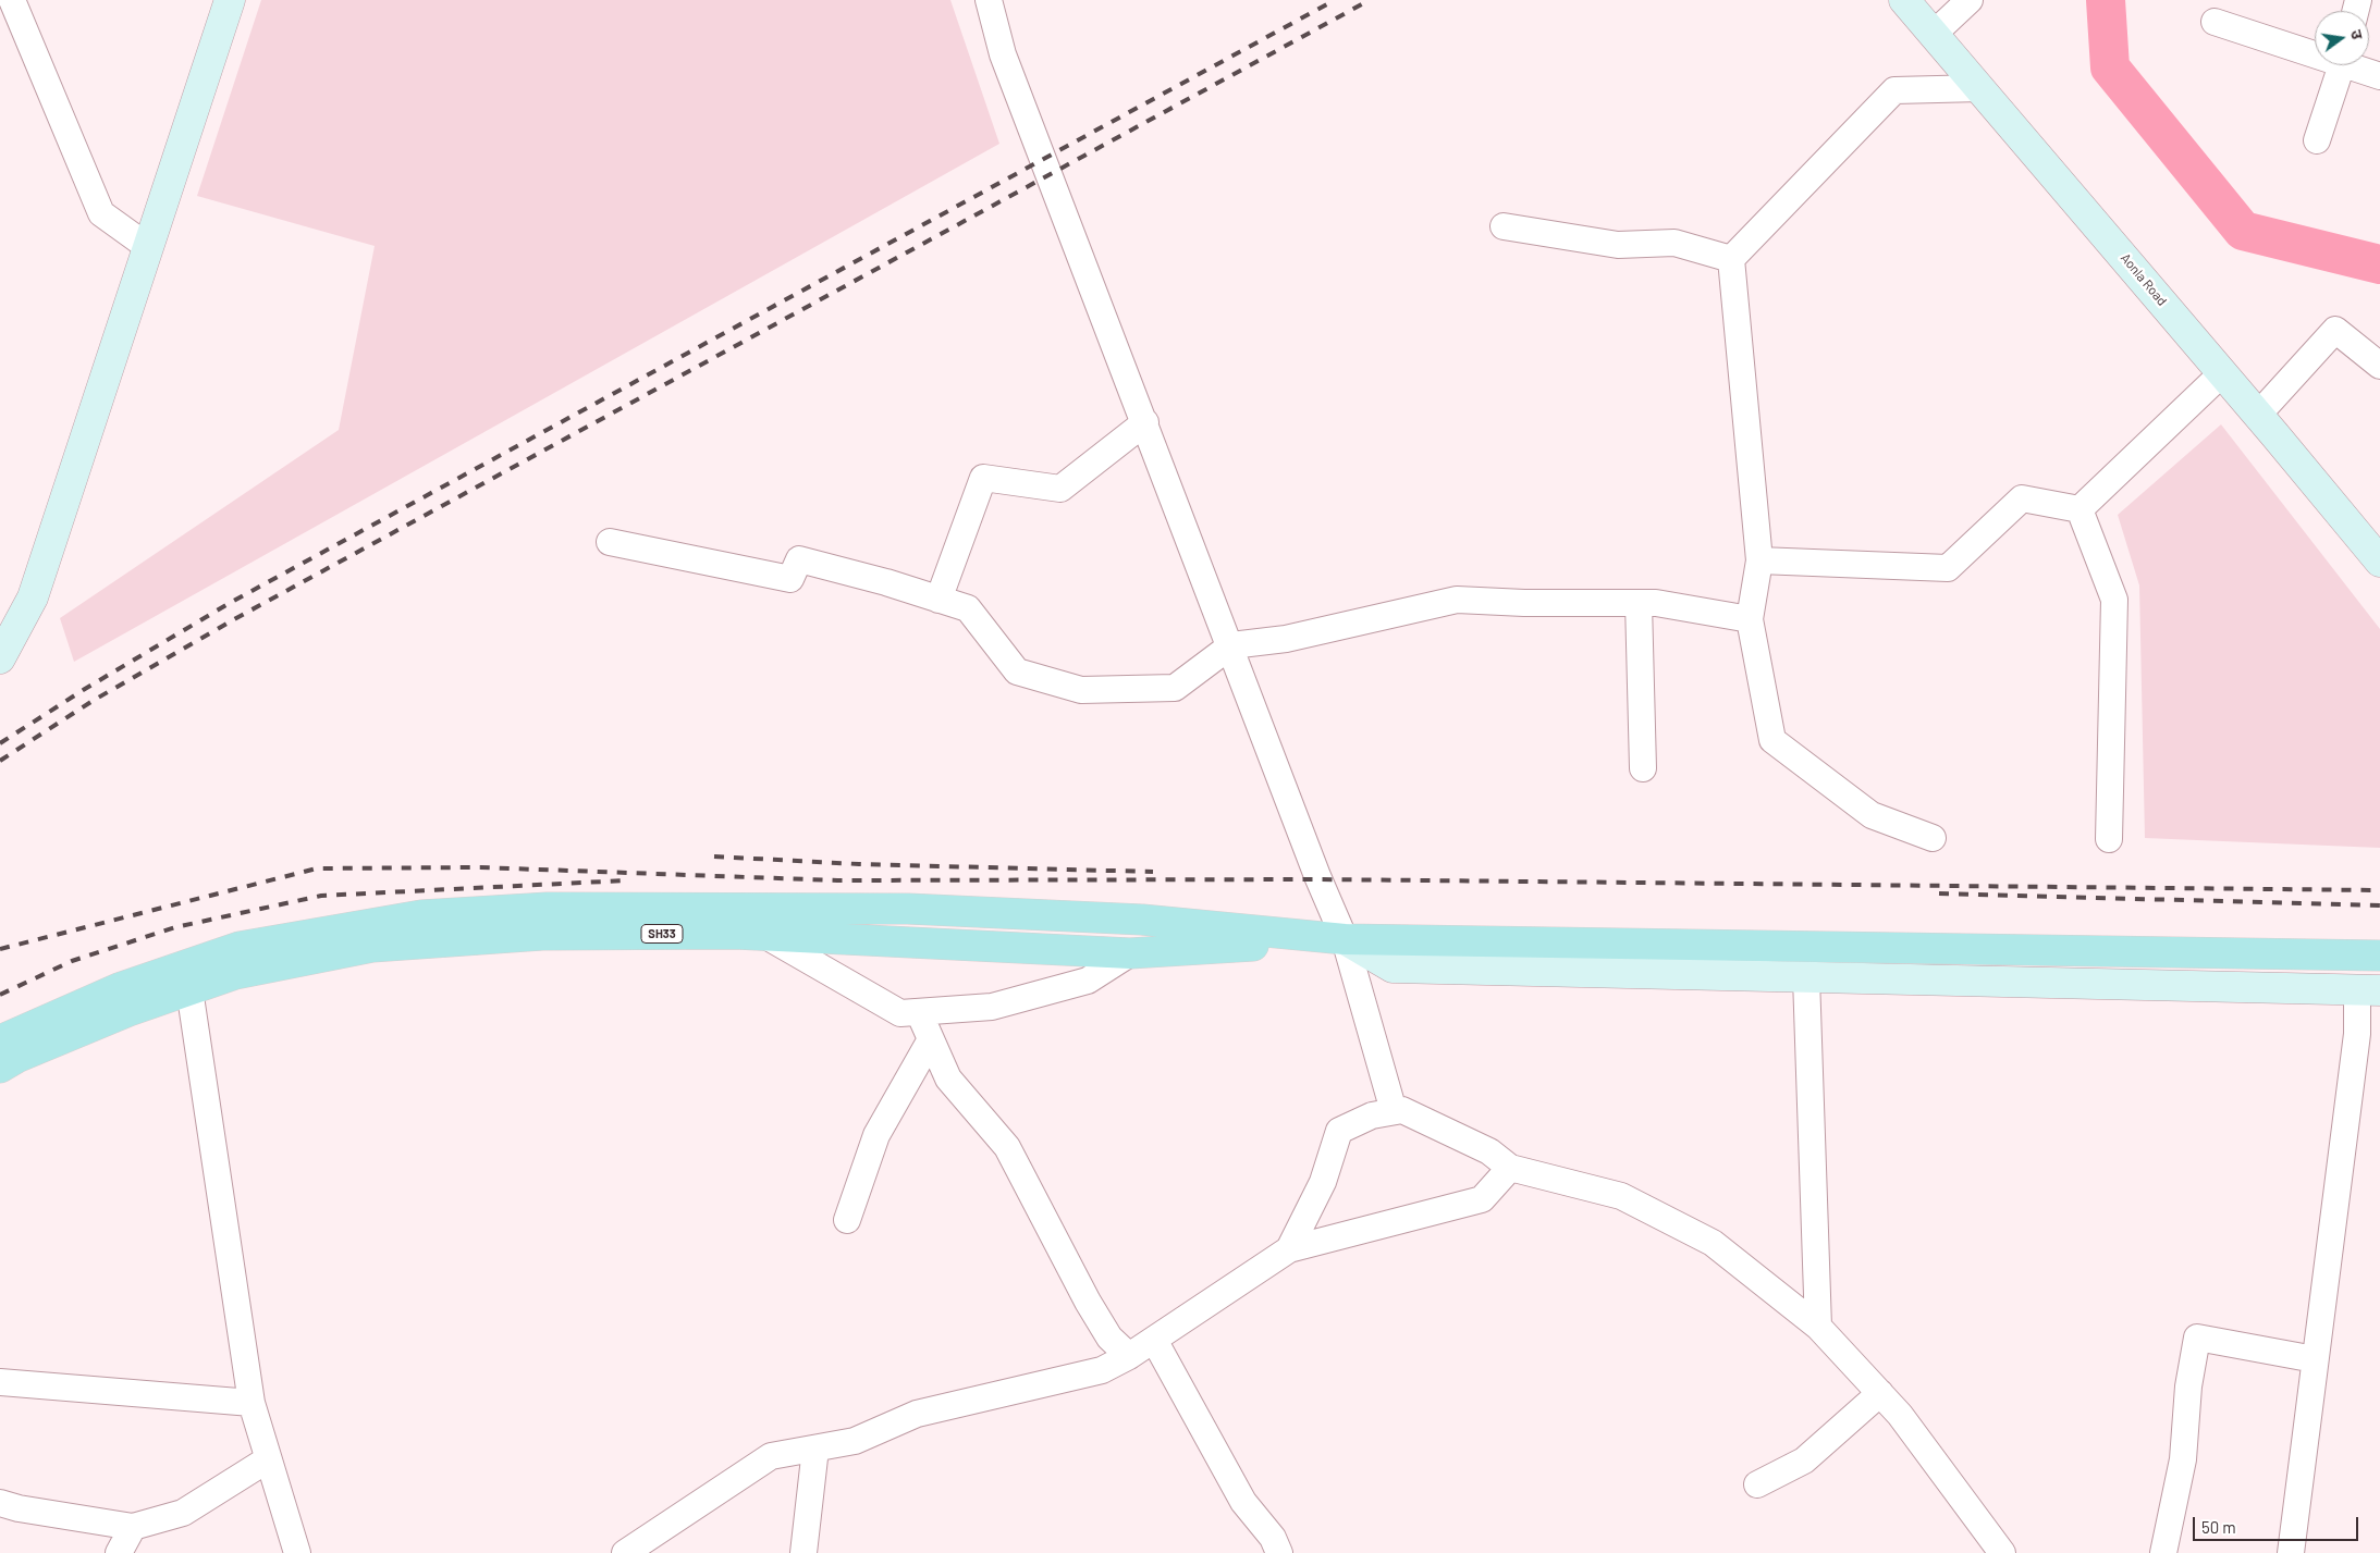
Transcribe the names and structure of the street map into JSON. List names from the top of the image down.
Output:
{
  "streets": {
    "main road": ["SH33"],
    "street": ["Aonla Road"]
  },
  "scale_bar": "50 m",
  "north": "right"
}
